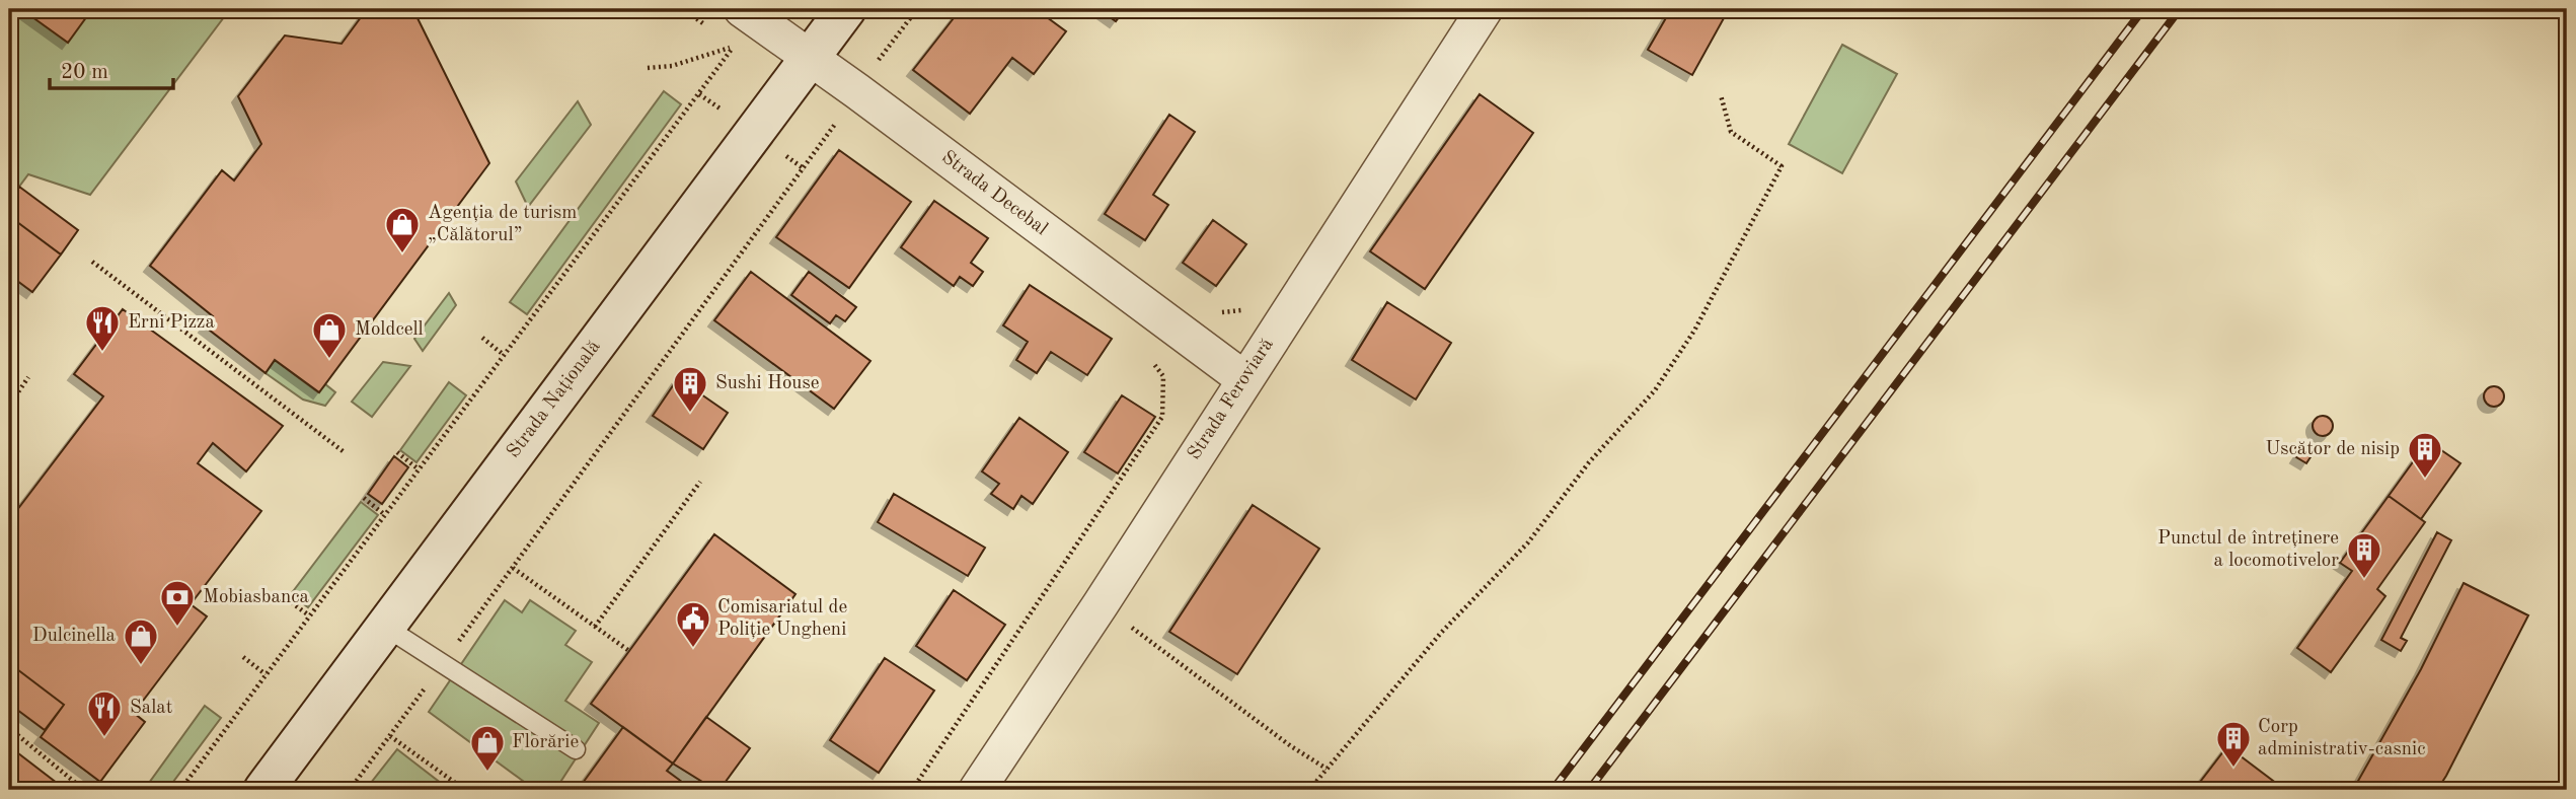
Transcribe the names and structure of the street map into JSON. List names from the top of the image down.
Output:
{
  "streets": {
    "street": ["Strada Decebal", "Strada Națională", "Strada Feroviară"]
  },
  "crossings": [
    ["Strada Decebal", "Strada Națională"],
    ["Strada Decebal", "Strada Feroviară"]
  ],
  "places": {
    "shop": [
      "Agenția de turism „Călătorul”",
      "Moldcell",
      "Dulcinella",
      "Florărie"
    ],
    "restaurant": ["Erni Pizza", "Salat"],
    "building": [
      "Sushi House",
      "Uscător de nisip",
      "Punctul de întreținere a locomotivelor",
      "Corp administrativ-casnic"
    ],
    "bank": ["Mobiasbanca"],
    "public building": ["Comisariatul de Poliție Ungheni"]
  },
  "scale_bar": "20 m"
}
